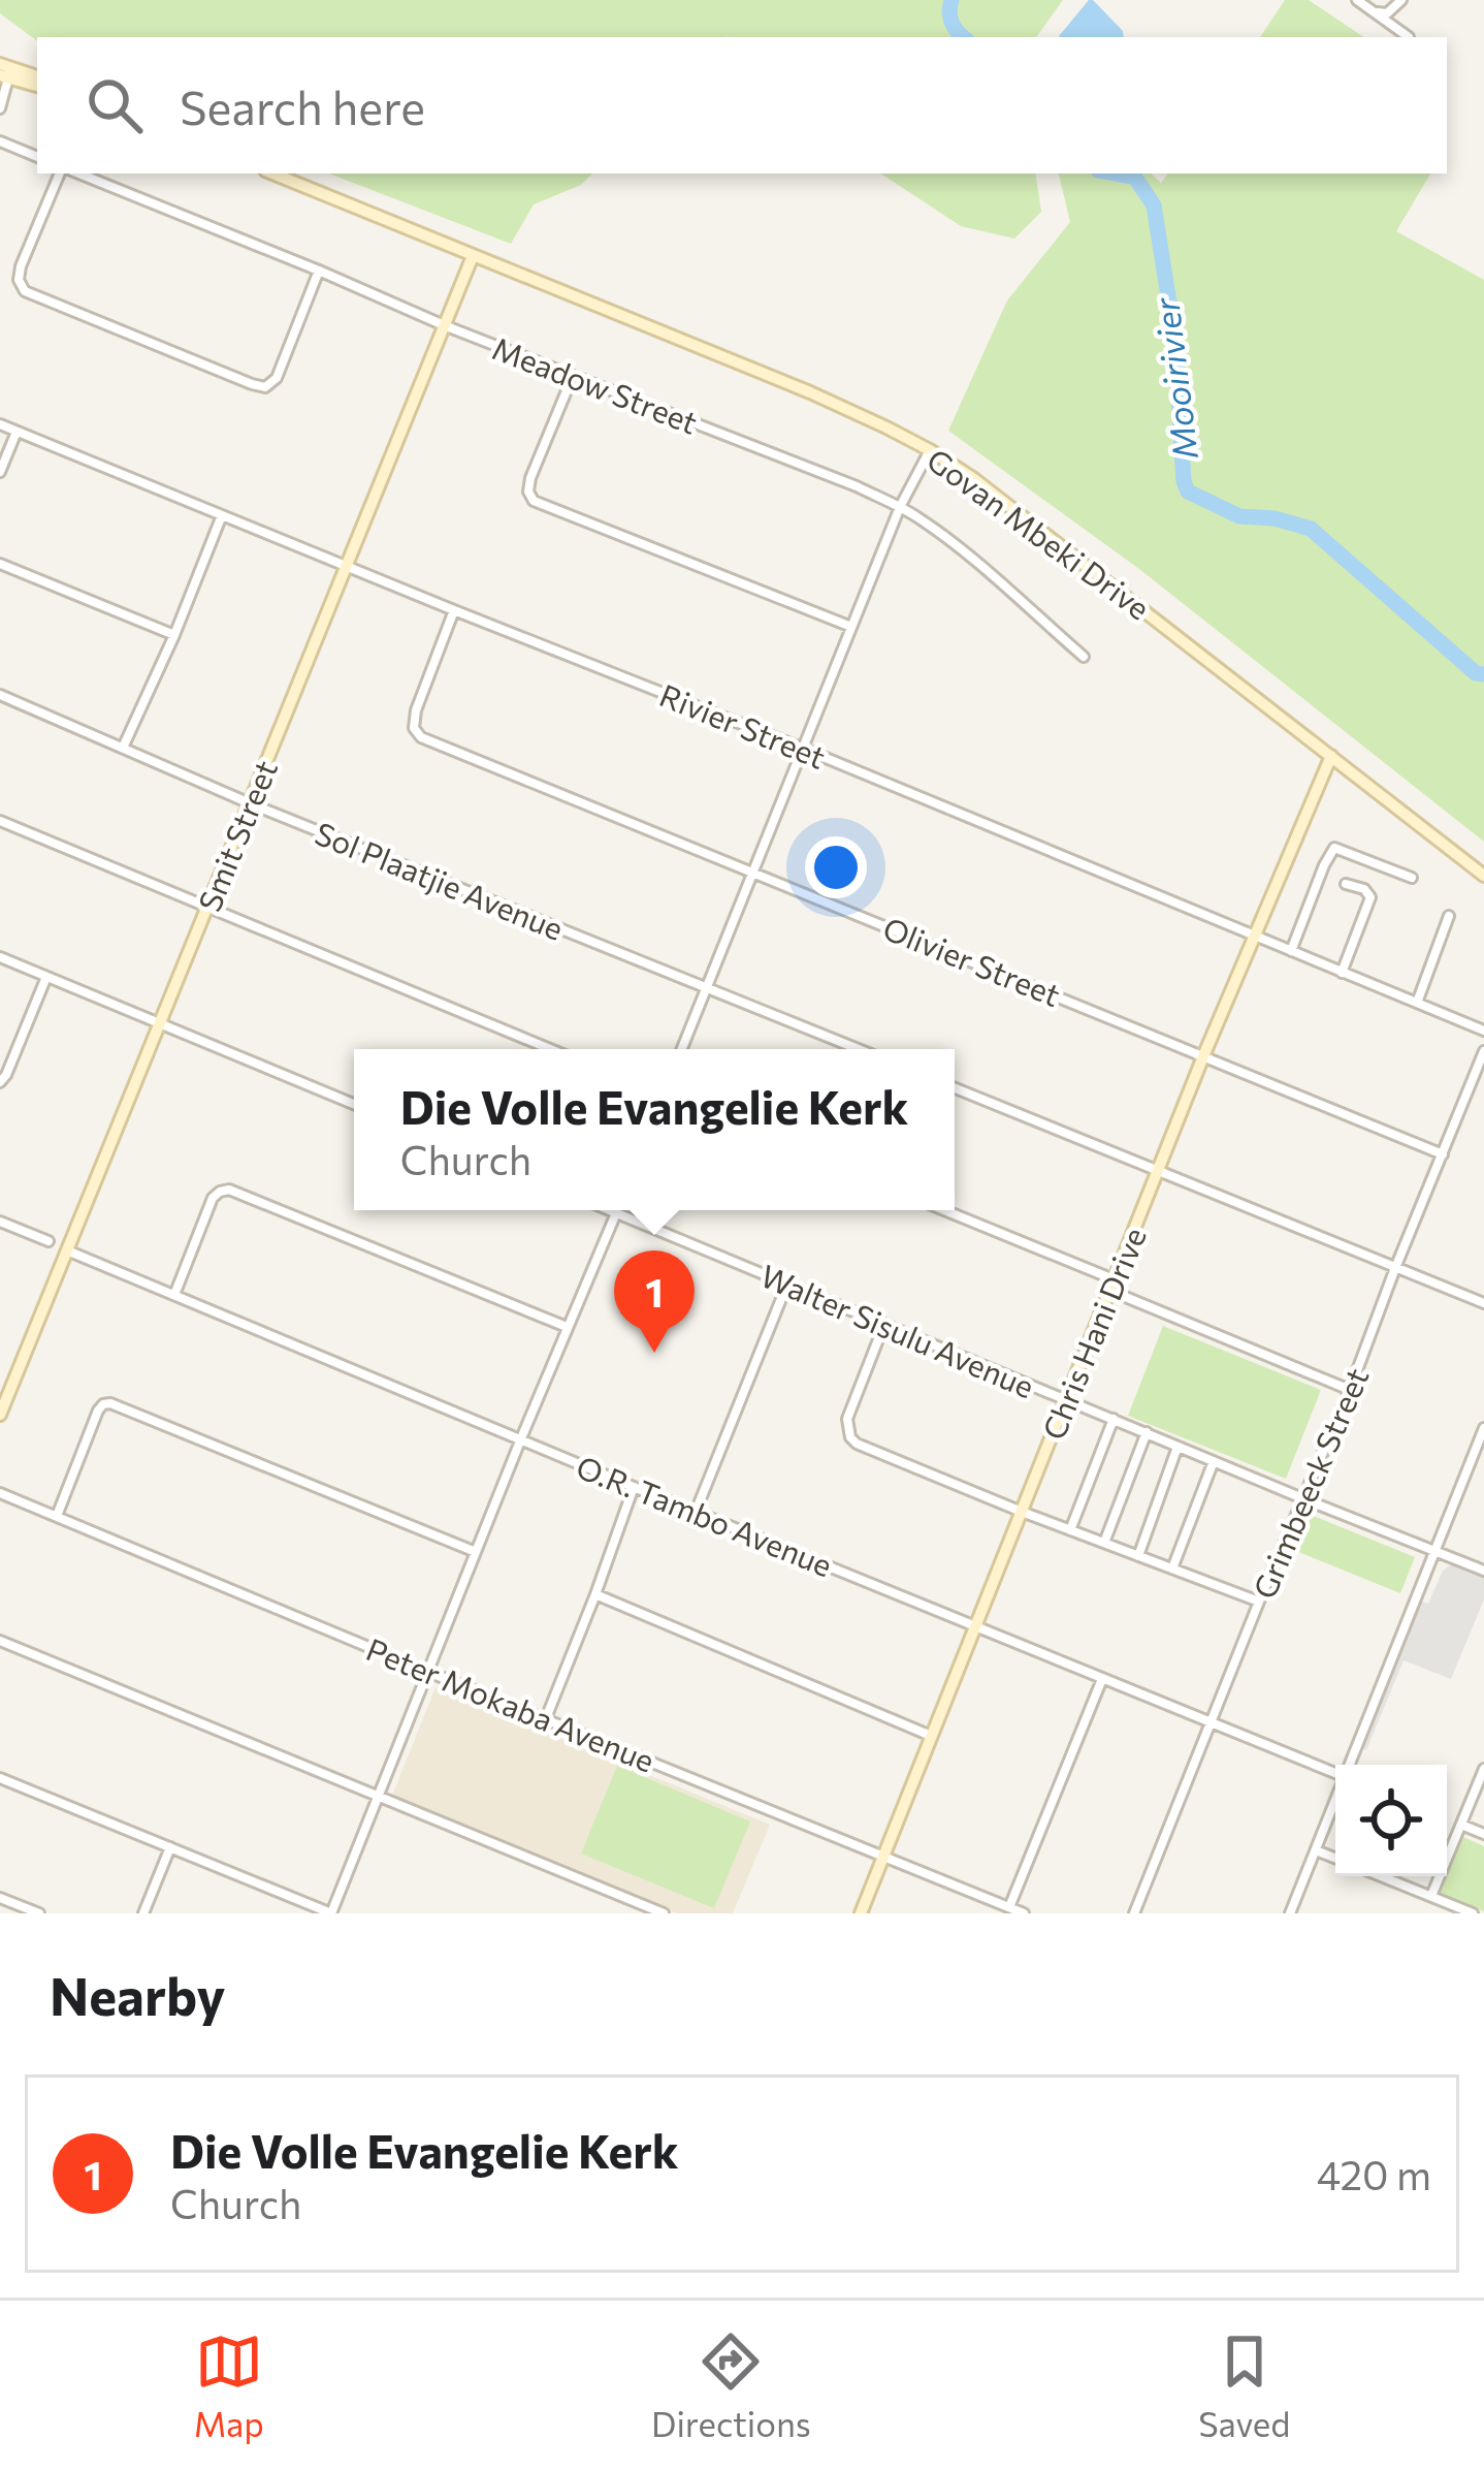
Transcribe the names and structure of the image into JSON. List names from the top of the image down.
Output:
{
  "streets": {
    "street": [
      "Meadow Street",
      "Govan Mbeki Drive",
      "Rivier Street",
      "Smit Street",
      "Sol Plaatjie Avenue",
      "Olivier Street",
      "Walter Sisulu Avenue",
      "Chris Hani Drive",
      "Grimbeeck Street",
      "O.R. Tambo Avenue",
      "Peter Mokaba Avenue"
    ]
  },
  "crossings": [
    ["Meadow Street", "Smit Street"],
    ["Govan Mbeki Drive", "Smit Street"],
    ["Govan Mbeki Drive", "Chris Hani Drive"],
    ["Rivier Street", "Smit Street"],
    ["Rivier Street", "Olivier Street"],
    ["Rivier Street", "Chris Hani Drive"],
    ["Smit Street", "Sol Plaatjie Avenue"],
    ["Smit Street", "O.R. Tambo Avenue"],
    ["Olivier Street", "Chris Hani Drive"],
    ["Olivier Street", "Grimbeeck Street"],
    ["Walter Sisulu Avenue", "Chris Hani Drive"],
    ["Walter Sisulu Avenue", "Grimbeeck Street"],
    ["Chris Hani Drive", "O.R. Tambo Avenue"],
    ["Chris Hani Drive", "Peter Mokaba Avenue"],
    ["Grimbeeck Street", "O.R. Tambo Avenue"]
  ],
  "water": ["Mooirivier"],
  "page": {
    "search": "Search here",
    "popup": ["Die Volle Evangelie Kerk", "Church"],
    "pins": "1",
    "heading": "Nearby",
    "list": [
      {
        "mark": "1",
        "name": "Die Volle Evangelie Kerk",
        "note": "Church",
        "value": "420 m"
      }
    ],
    "nav": ["Map", "Directions", "Saved"]
  }
}
